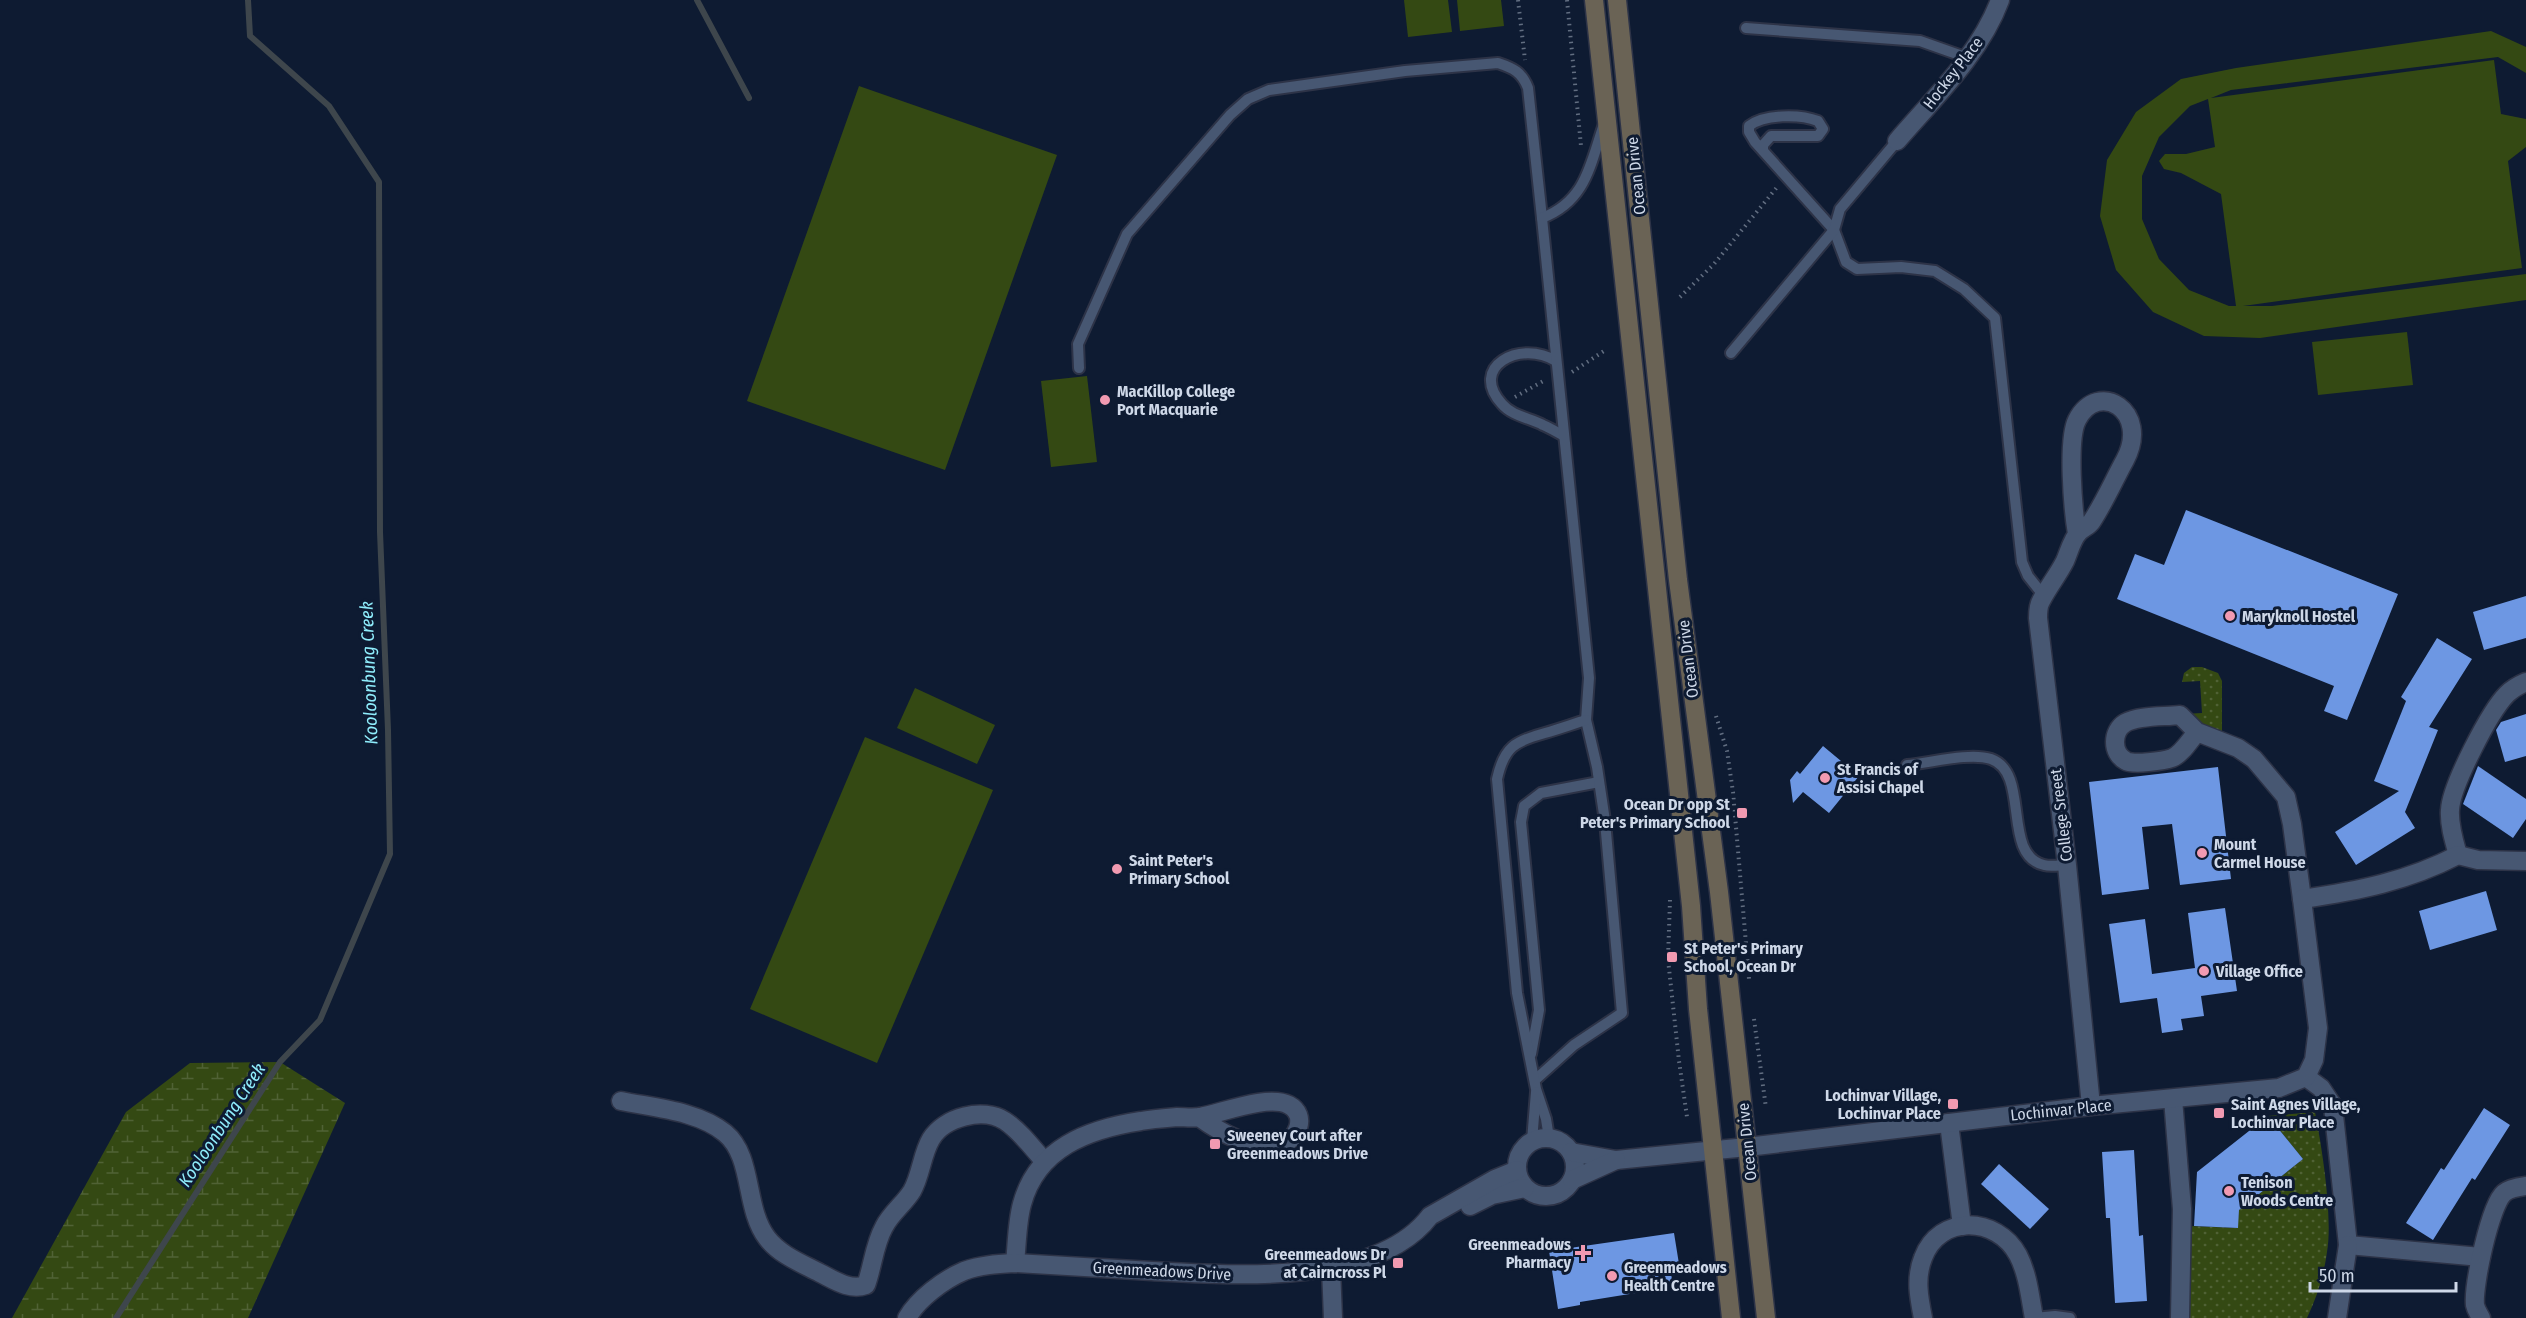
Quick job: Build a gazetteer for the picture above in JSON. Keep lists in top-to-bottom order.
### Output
{
  "streets": {
    "main road": ["Ocean Drive"],
    "street": [
      "Hockey Place",
      "College Sreeet",
      "Lochinvar Place",
      "Greenmeadows Drive"
    ]
  },
  "crossings": [
    ["Ocean Drive", "Lochinvar Place"],
    ["College Sreeet", "Lochinvar Place"]
  ],
  "water": ["Kooloonbung Creek"],
  "places": {
    "other": [
      "MacKillop College Port Macquarie",
      "Maryknoll Hostel",
      "St Francis of Assisi Chapel",
      "Mount Carmel House",
      "Saint Peter's Primary School",
      "Village Office",
      "Tenison Woods Centre",
      "Greenmeadows Health Centre"
    ],
    "transit": [
      "Ocean Dr opp St Peter's Primary School",
      "St Peter's Primary School, Ocean Dr",
      "Lochinvar Village, Lochinvar Place",
      "Saint Agnes Village, Lochinvar Place",
      "Sweeney Court after Greenmeadows Drive",
      "Greenmeadows Dr at Cairncross Pl"
    ],
    "health": ["Greenmeadows Pharmacy"]
  },
  "scale_bar": "50 m"
}
